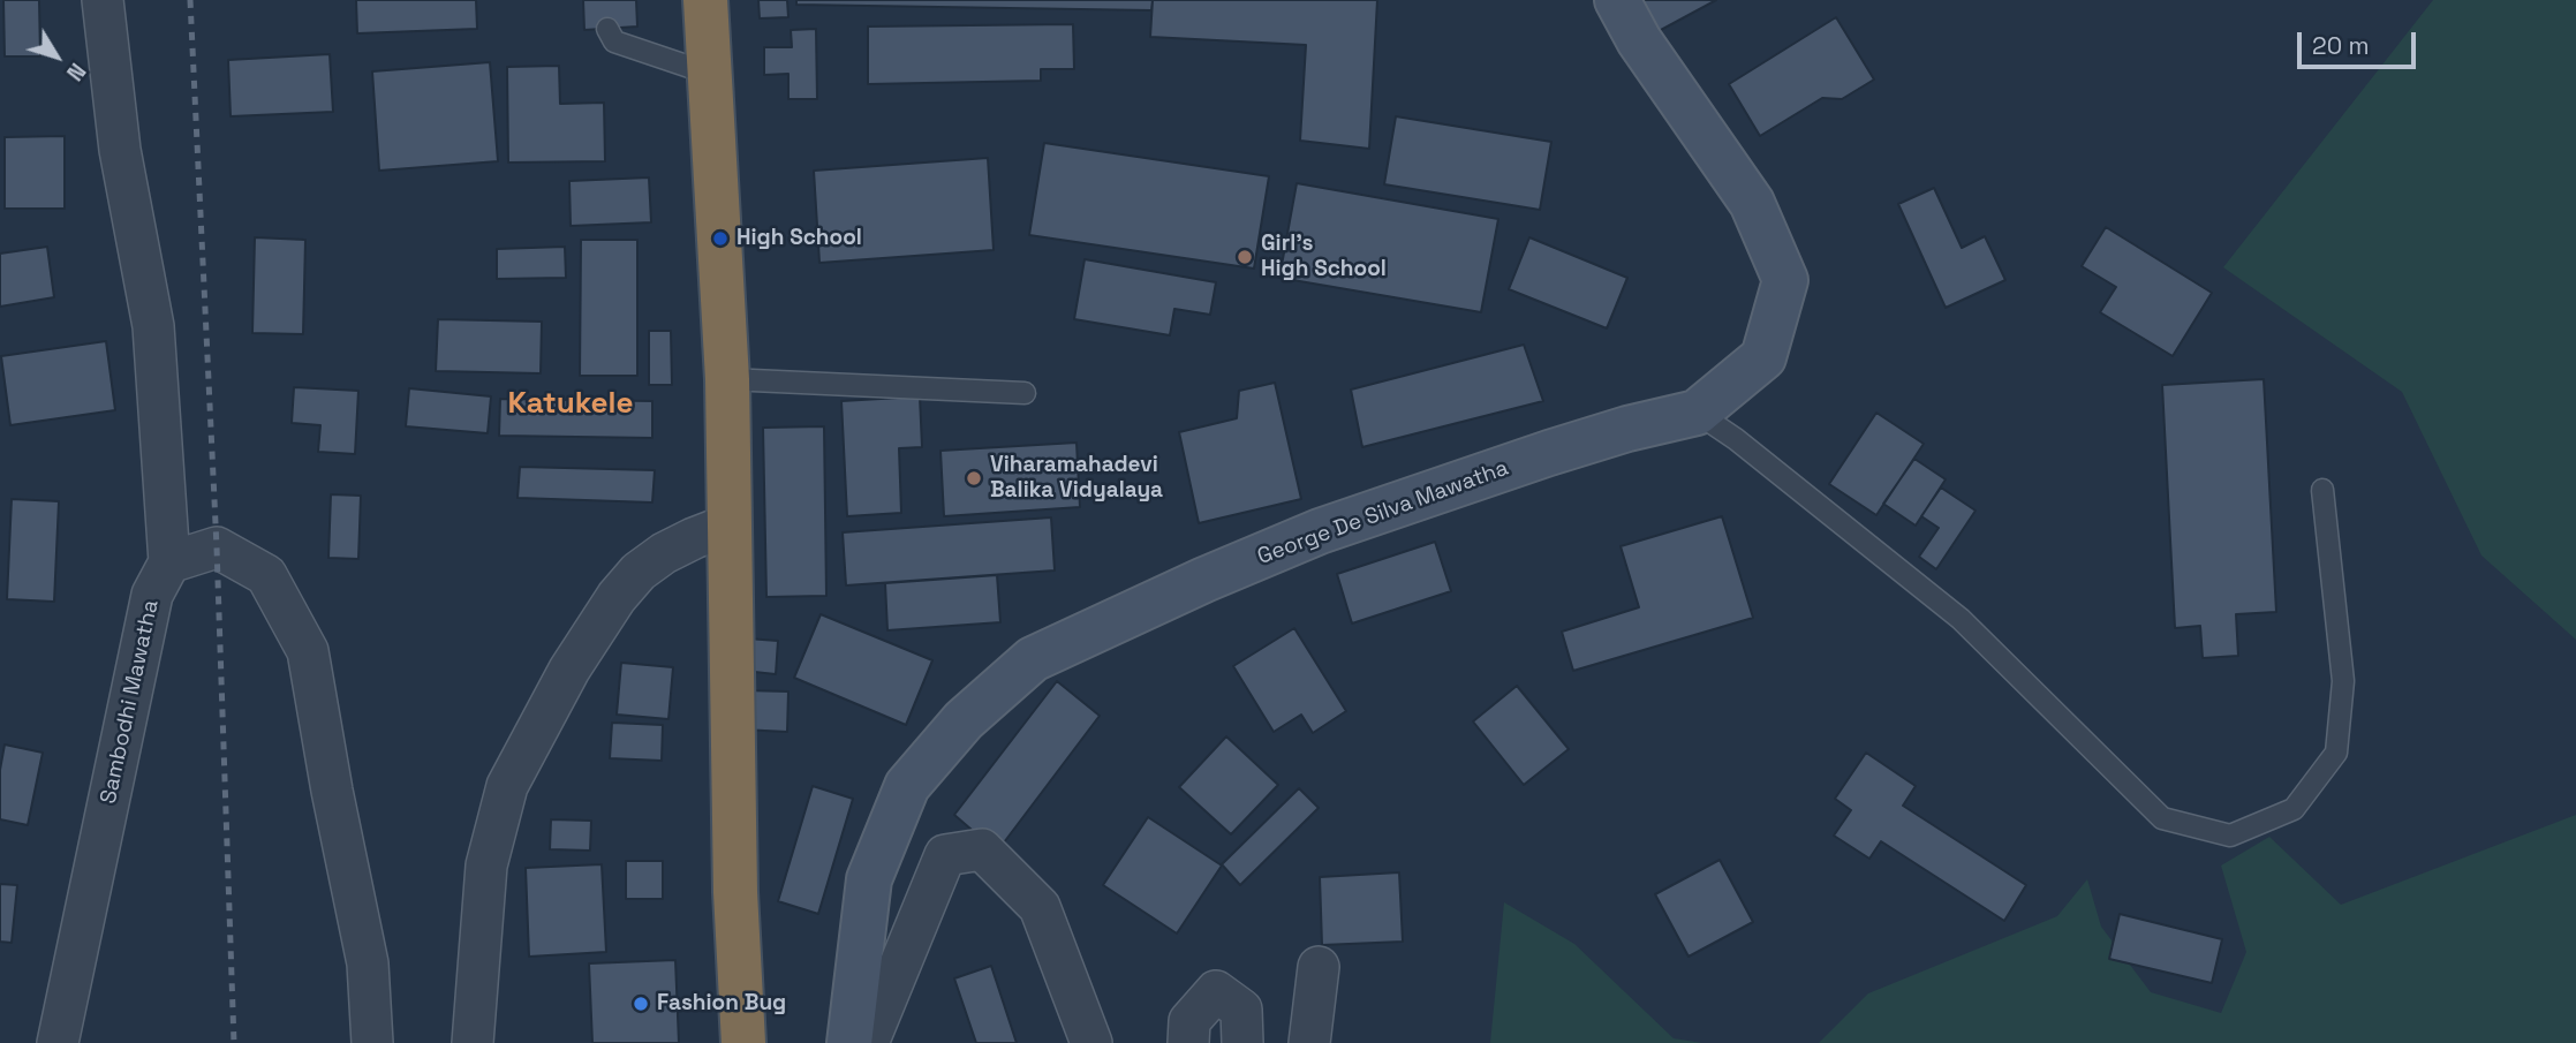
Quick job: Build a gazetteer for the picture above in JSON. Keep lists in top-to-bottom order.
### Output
{
  "streets": {
    "street": ["George De Silva Mawatha", "Sambodhi Mawatha"]
  },
  "districts": ["Katukele"],
  "places": [
    "High School",
    "Girl's High School",
    "Viharamahadevi Balika Vidyalaya",
    "Fashion Bug"
  ],
  "scale_bar": "20 m",
  "north": "bottom right"
}
